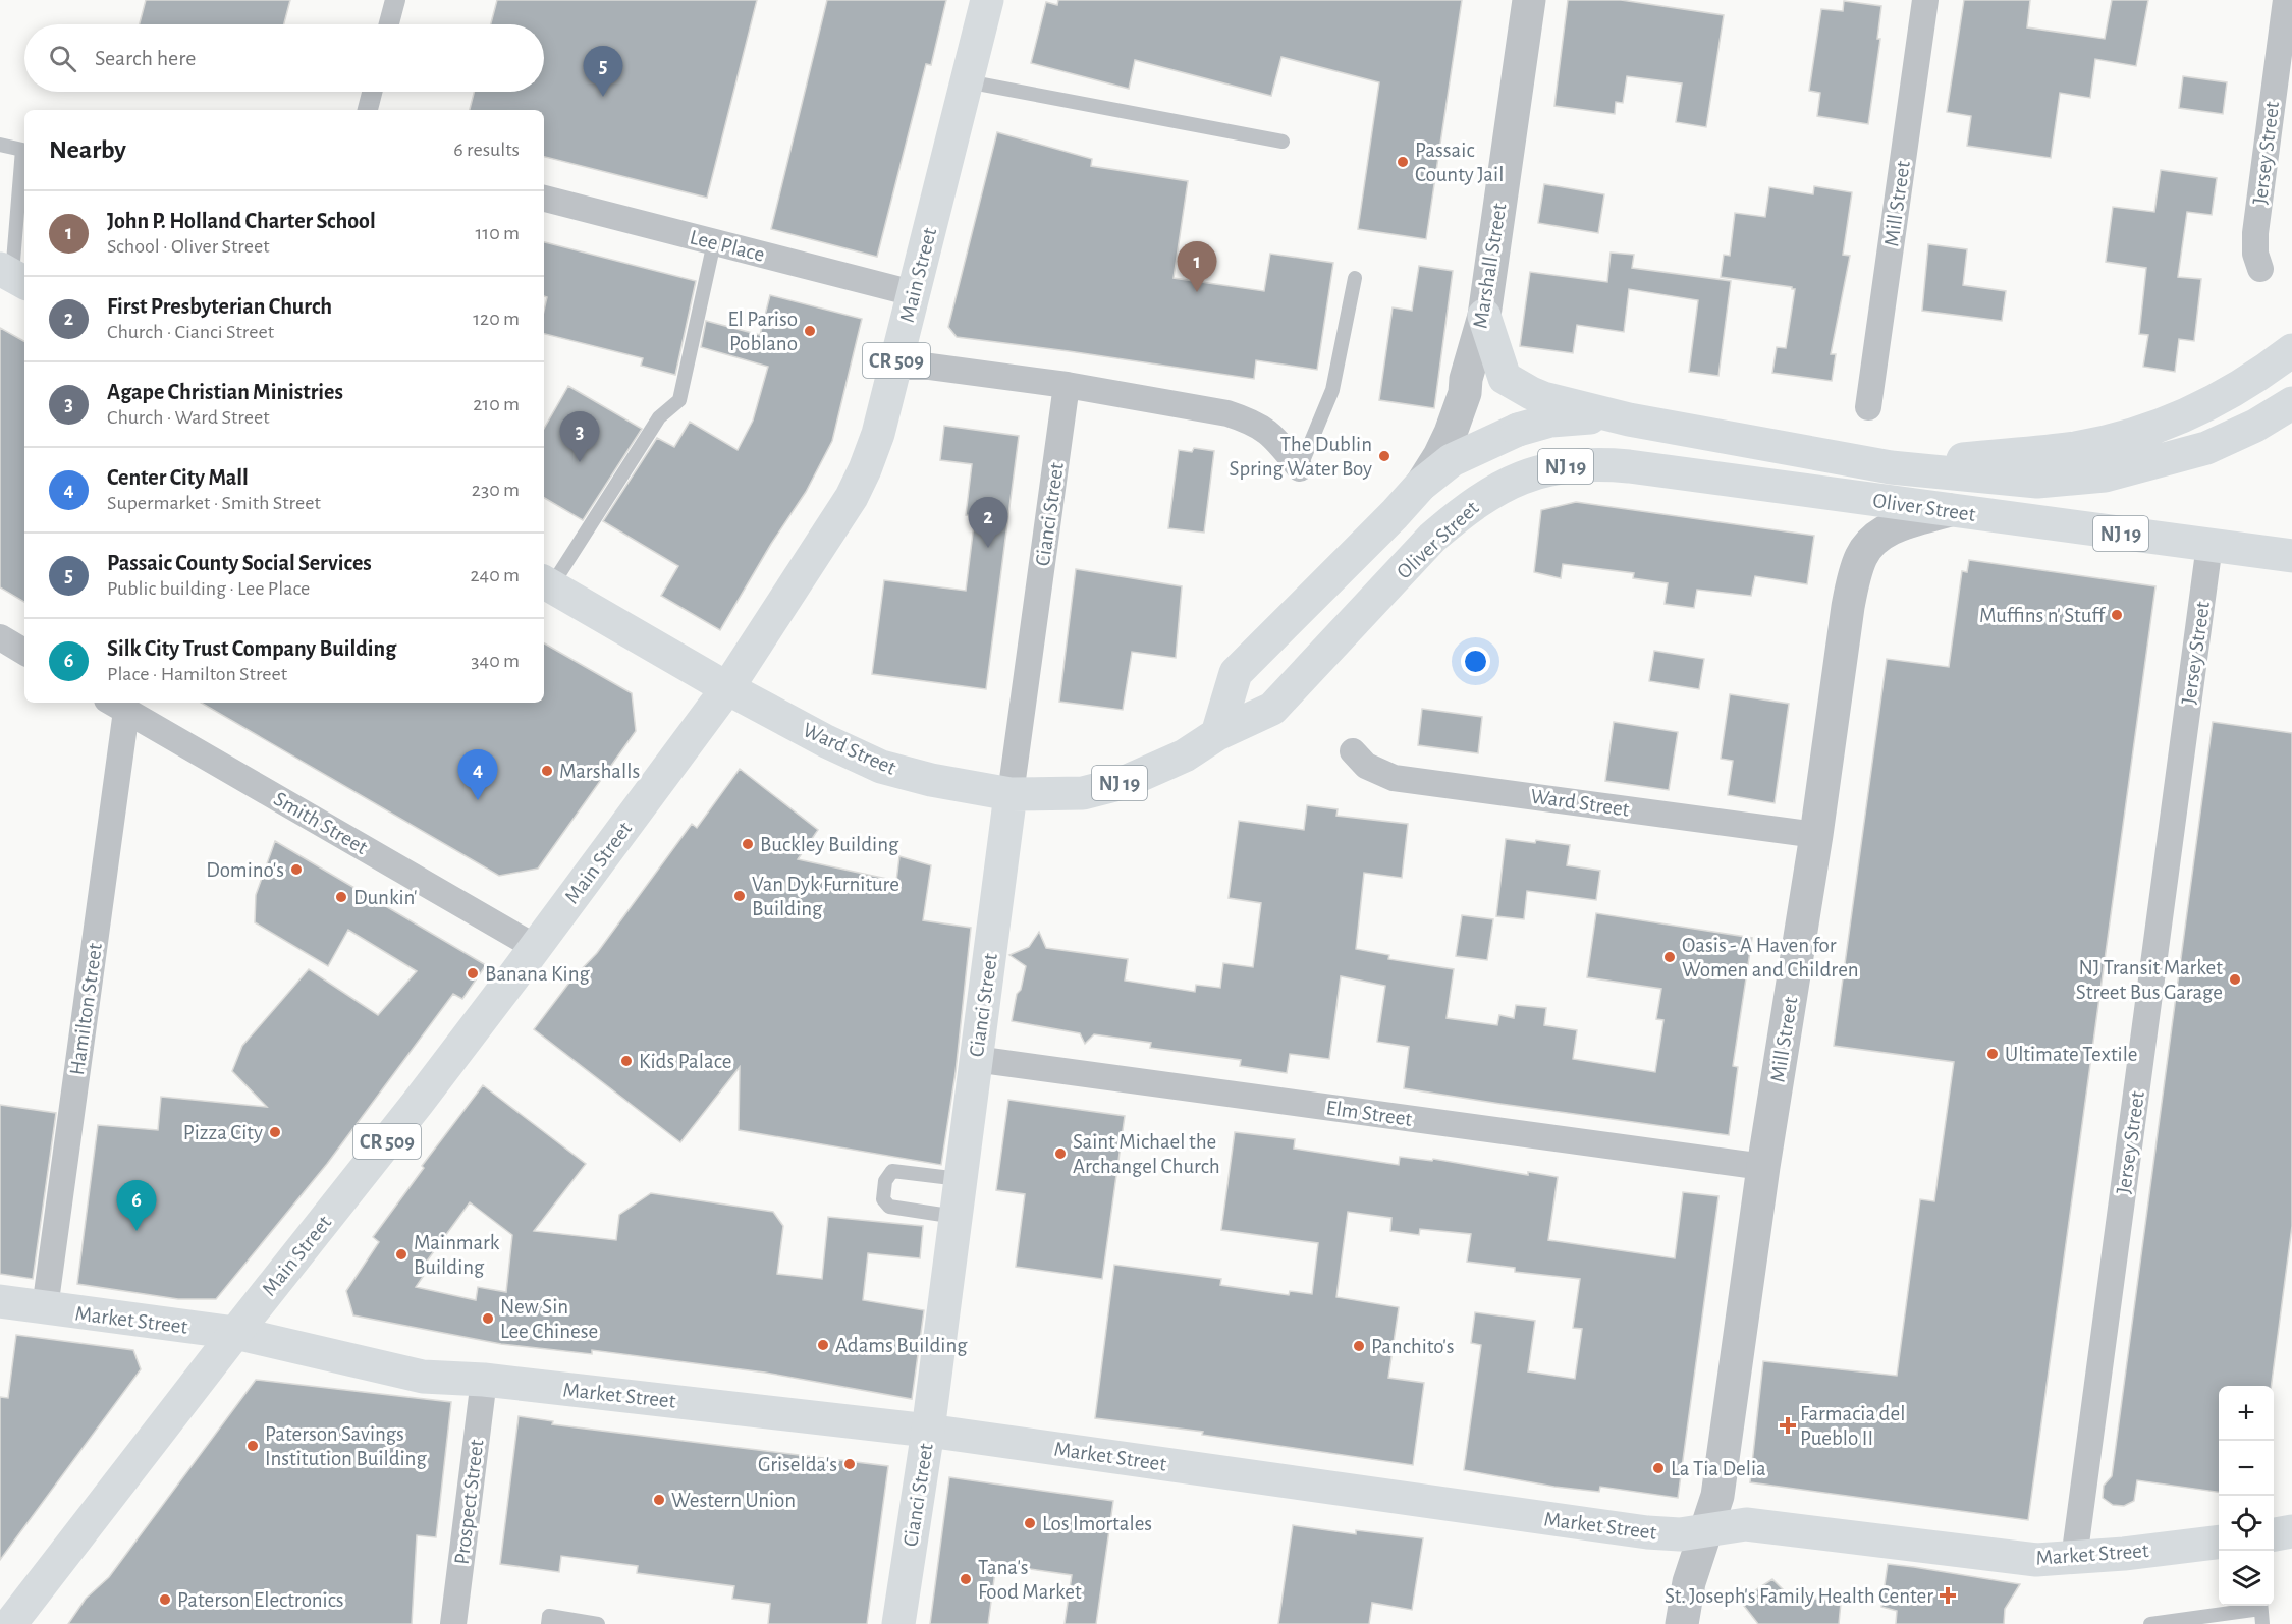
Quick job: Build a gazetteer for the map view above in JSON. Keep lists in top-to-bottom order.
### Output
{
  "streets": {
    "main road": [
      "Main Street",
      "CR 509",
      "NJ 19",
      "Oliver Street",
      "Cianci Street",
      "Ward Street",
      "Market Street"
    ],
    "street": [
      "Jersey Street",
      "Mill Street",
      "Lee Place",
      "Marshall Street",
      "Smith Street",
      "Hamilton Street",
      "Elm Street",
      "Prospect Street"
    ]
  },
  "crossings": [
    ["Jersey Street", "Oliver Street"],
    ["Jersey Street", "Market Street"],
    ["Mill Street", "Oliver Street"],
    ["Mill Street", "Ward Street"],
    ["Mill Street", "Elm Street"],
    ["Mill Street", "Market Street"],
    ["Lee Place", "Main Street"],
    ["Marshall Street", "NJ 19"],
    ["Main Street", "Ward Street"],
    ["Main Street", "Smith Street"],
    ["Main Street", "Market Street"],
    ["NJ 19", "Oliver Street"],
    ["NJ 19", "Ward Street"],
    ["Oliver Street", "Ward Street"],
    ["Cianci Street", "Ward Street"],
    ["Cianci Street", "Elm Street"],
    ["Cianci Street", "Market Street"],
    ["Smith Street", "Hamilton Street"],
    ["Hamilton Street", "Market Street"],
    ["Market Street", "Prospect Street"]
  ],
  "places": {
    "other": [
      "Passaic County Jail",
      "El Pariso Poblano",
      "The Dublin Spring Water Boy",
      "Muffins n' Stuff",
      "Marshalls",
      "Buckley Building",
      "Domino's",
      "Van Dyk Furniture Building",
      "Dunkin'",
      "Oasis - A Haven for Women and Children",
      "Banana King",
      "NJ Transit Market Street Bus Garage",
      "Ultimate Textile",
      "Kids Palace",
      "Pizza City",
      "Saint Michael the Archangel Church",
      "Mainmark Building",
      "New Sin Lee Chinese",
      "Adams Building",
      "Panchito's",
      "Paterson Savings Institution Building",
      "Griselda's",
      "La Tia Delia",
      "Western Union",
      "Los Imortales",
      "Tana's Food Market",
      "Paterson Electronics"
    ],
    "health": ["Farmacia del Pueblo II", "St. Joseph's Family Health Center"]
  },
  "page": {
    "search": "Search here",
    "pins": [
      "5",
      "1",
      "3",
      "2",
      "4",
      "6"
    ],
    "heading": ["Nearby", "6 results"],
    "list": [
      {
        "mark": "1",
        "name": "John P. Holland Charter School",
        "note": "School · Oliver Street",
        "value": "110 m"
      },
      {
        "mark": "2",
        "name": "First Presbyterian Church",
        "note": "Church · Cianci Street",
        "value": "120 m"
      },
      {
        "mark": "3",
        "name": "Agape Christian Ministries",
        "note": "Church · Ward Street",
        "value": "210 m"
      },
      {
        "mark": "4",
        "name": "Center City Mall",
        "note": "Supermarket · Smith Street",
        "value": "230 m"
      },
      {
        "mark": "5",
        "name": "Passaic County Social Services",
        "note": "Public building · Lee Place",
        "value": "240 m"
      },
      {
        "mark": "6",
        "name": "Silk City Trust Company Building",
        "note": "Place · Hamilton Street",
        "value": "340 m"
      }
    ],
    "map_buttons": ["+", "−"]
  }
}
